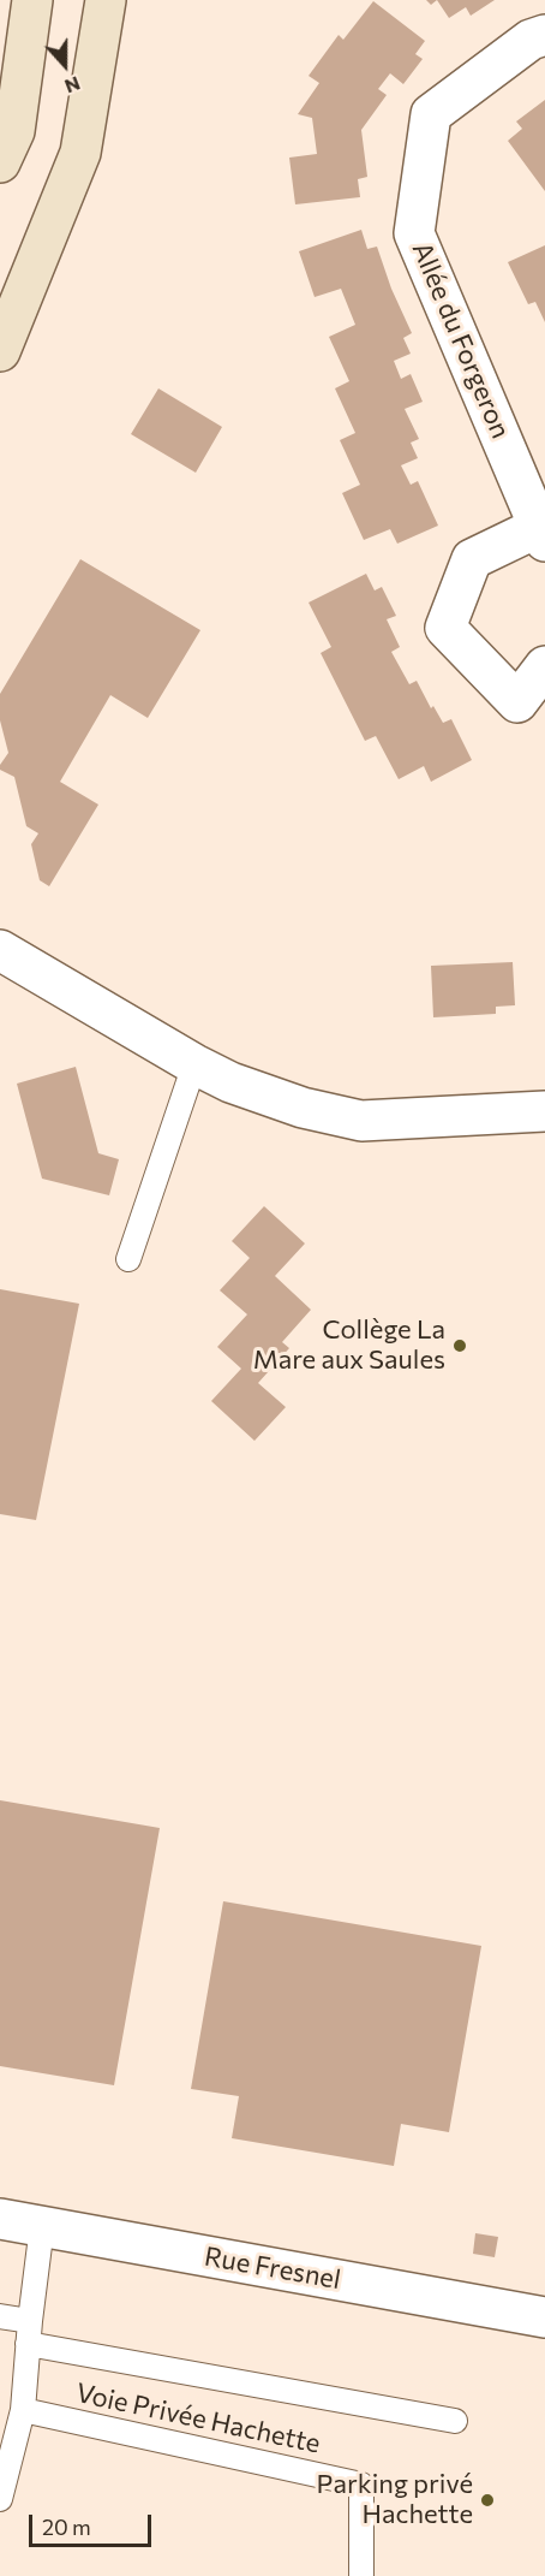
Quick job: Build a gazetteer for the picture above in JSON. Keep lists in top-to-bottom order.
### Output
{
  "streets": {
    "street": ["Allée du Forgeron", "Rue Fresnel"],
    "lane": ["Voie Privée Hachette"]
  },
  "places": ["Collège La Mare aux Saules", "Parking privé Hachette"],
  "scale_bar": "20 m",
  "north": "bottom"
}
